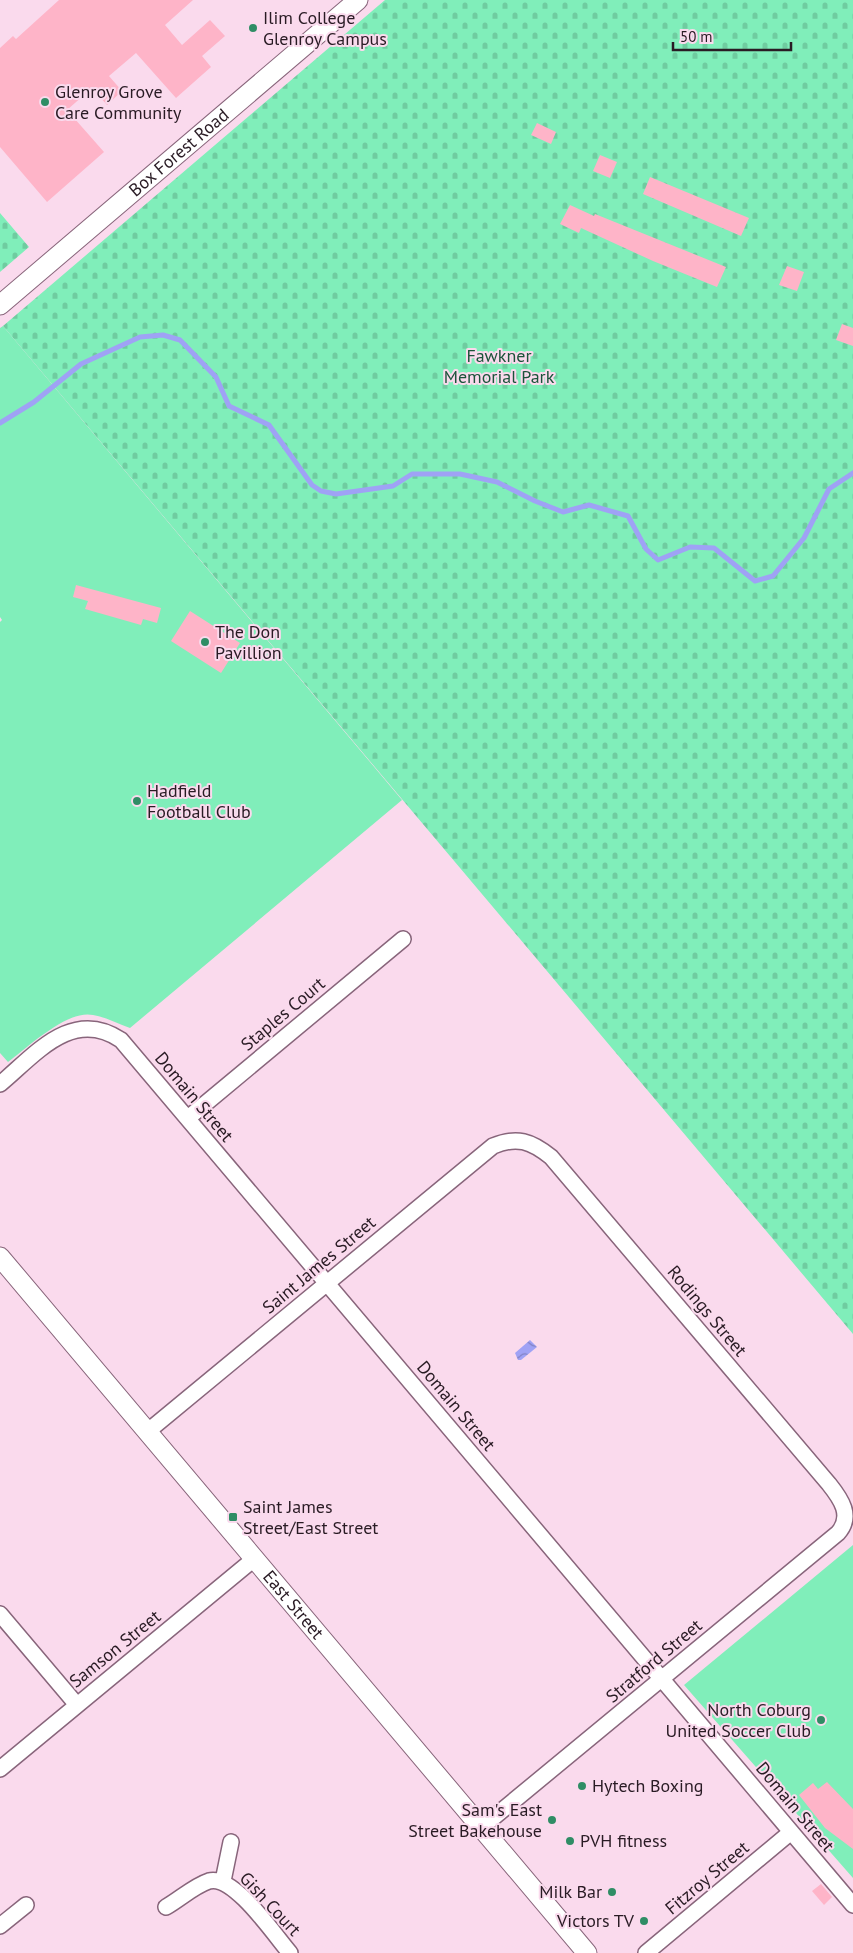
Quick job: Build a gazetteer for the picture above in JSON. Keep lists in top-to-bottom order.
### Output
{
  "streets": {
    "street": [
      "Box Forest Road",
      "Staples Court",
      "Domain Street",
      "Saint James Street",
      "Rodings Street",
      "East Street",
      "Samson Street",
      "Stratford Street",
      "Fitzroy Street",
      "Gish Court"
    ]
  },
  "crossings": [
    ["Staples Court", "Domain Street"],
    ["Domain Street", "Saint James Street"],
    ["Domain Street", "Stratford Street"],
    ["Domain Street", "Fitzroy Street"],
    ["Saint James Street", "Rodings Street"],
    ["Saint James Street", "East Street"],
    ["Rodings Street", "Stratford Street"],
    ["East Street", "Samson Street"],
    ["East Street", "Stratford Street"]
  ],
  "parks": ["Fawkner Memorial Park"],
  "places": {
    "other": [
      "Ilim College Glenroy Campus",
      "Glenroy Grove Care Community",
      "The Don Pavillion",
      "Hadfield Football Club",
      "North Coburg United Soccer Club",
      "Hytech Boxing",
      "Sam's East Street Bakehouse",
      "PVH fitness",
      "Milk Bar",
      "Victors TV"
    ],
    "transit": ["Saint James Street/East Street"]
  },
  "scale_bar": "50 m"
}
